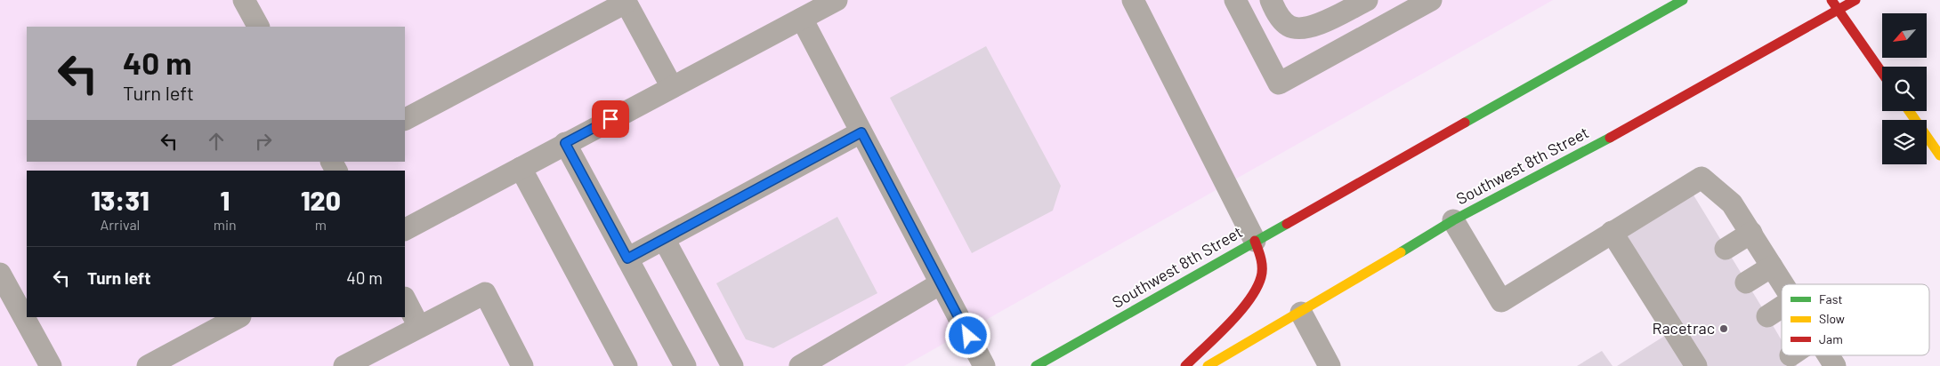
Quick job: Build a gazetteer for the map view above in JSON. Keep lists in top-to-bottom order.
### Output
{
  "streets": {
    "street": ["Southwest 8th Street"]
  },
  "places": ["Racetrac"],
  "legend": ["Fast", "Slow", "Jam"],
  "north": "bottom left",
  "page": {
    "turn": ["40 m", "Turn left"],
    "eta": [
      "13:31",
      "Arrival",
      "1",
      "min",
      "120",
      "m"
    ],
    "list": [
      {
        "name": "Turn left",
        "value": "40 m"
      }
    ]
  }
}
